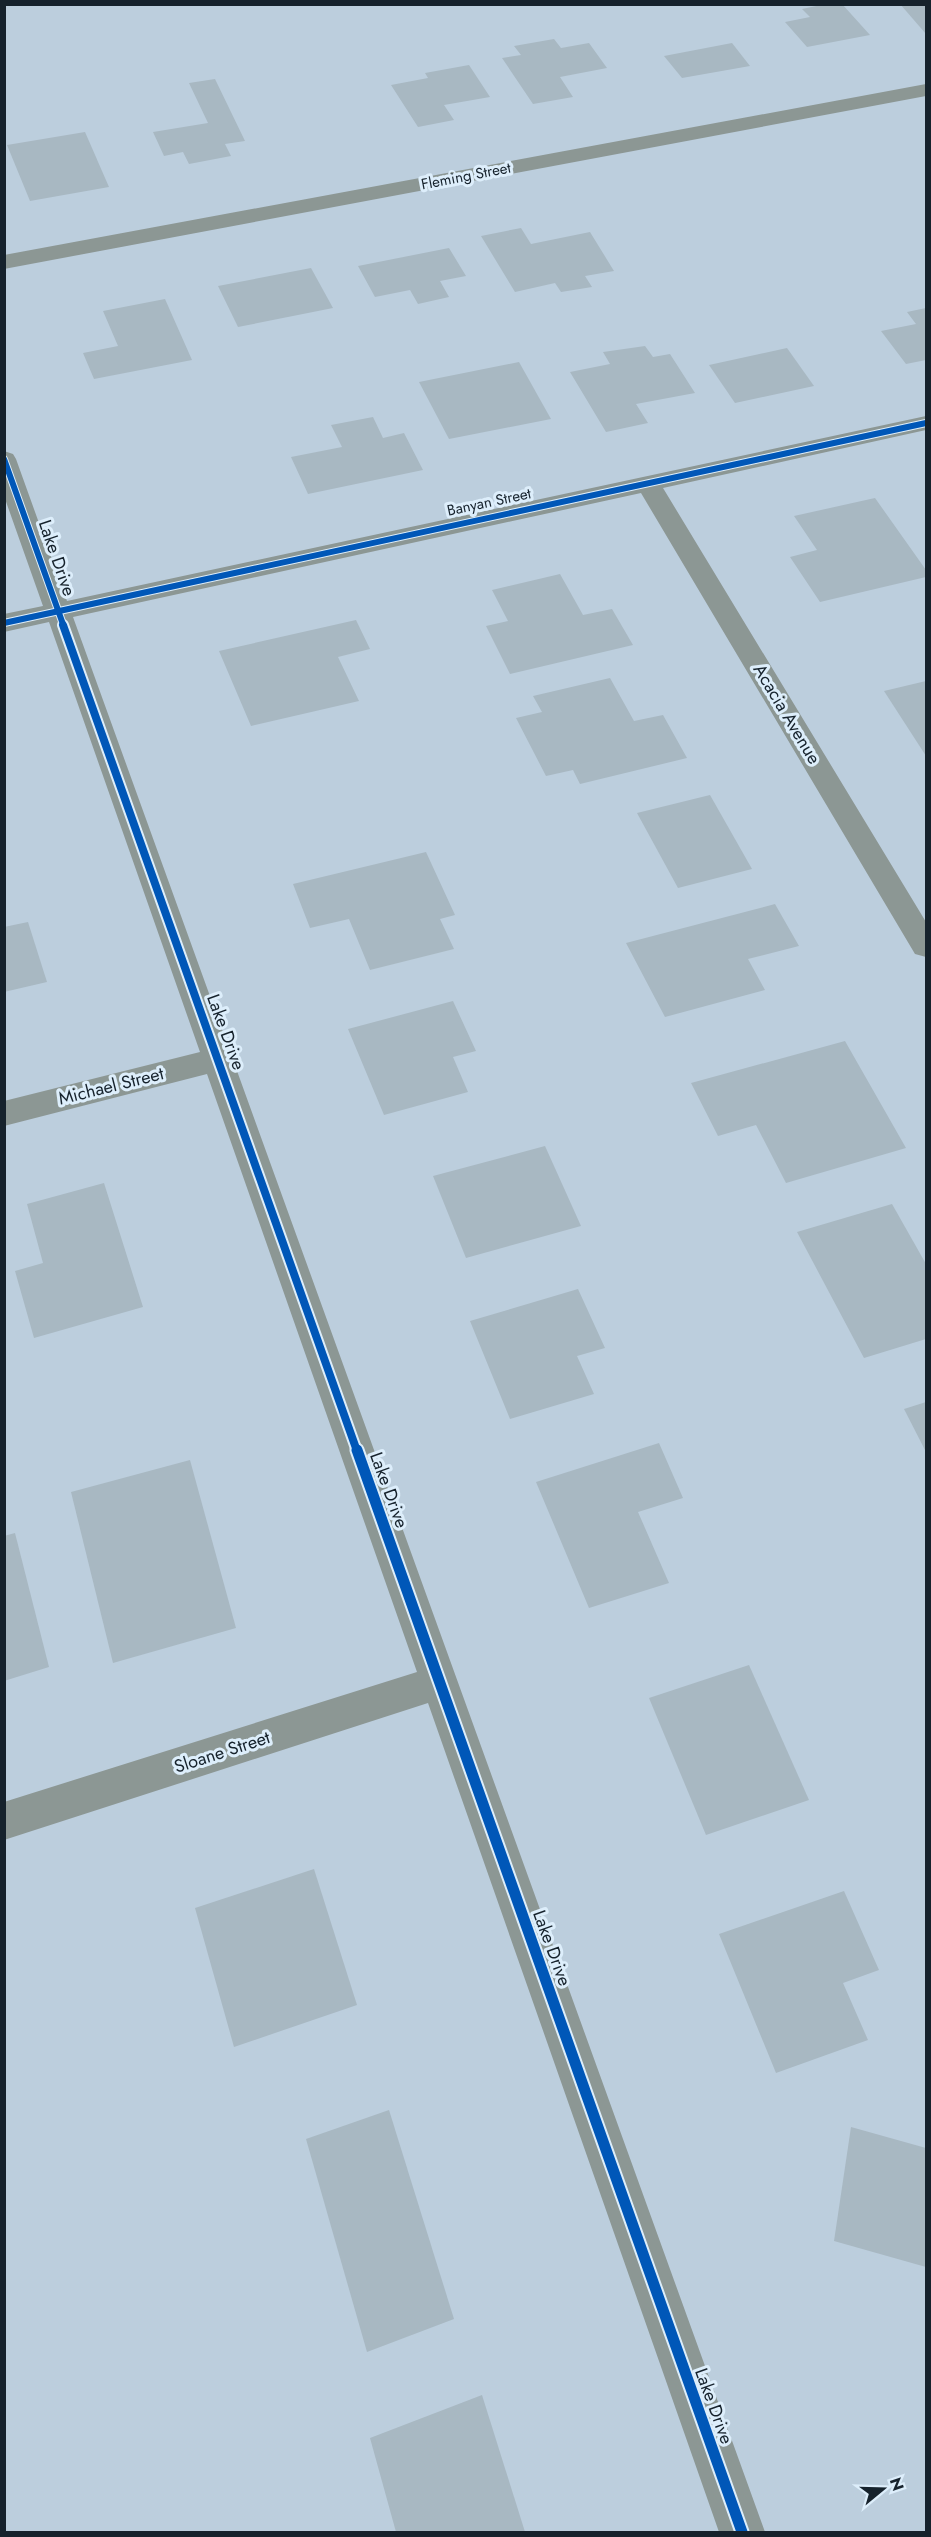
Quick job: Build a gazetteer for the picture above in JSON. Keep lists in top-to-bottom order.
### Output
{
  "streets": {
    "street": [
      "Fleming Street",
      "Banyan Street",
      "Lake Drive",
      "Acacia Avenue",
      "Michael Street",
      "Sloane Street"
    ]
  },
  "crossings": [
    ["Banyan Street", "Lake Drive"],
    ["Banyan Street", "Acacia Avenue"],
    ["Lake Drive", "Michael Street"],
    ["Lake Drive", "Sloane Street"]
  ],
  "north": "right"
}
